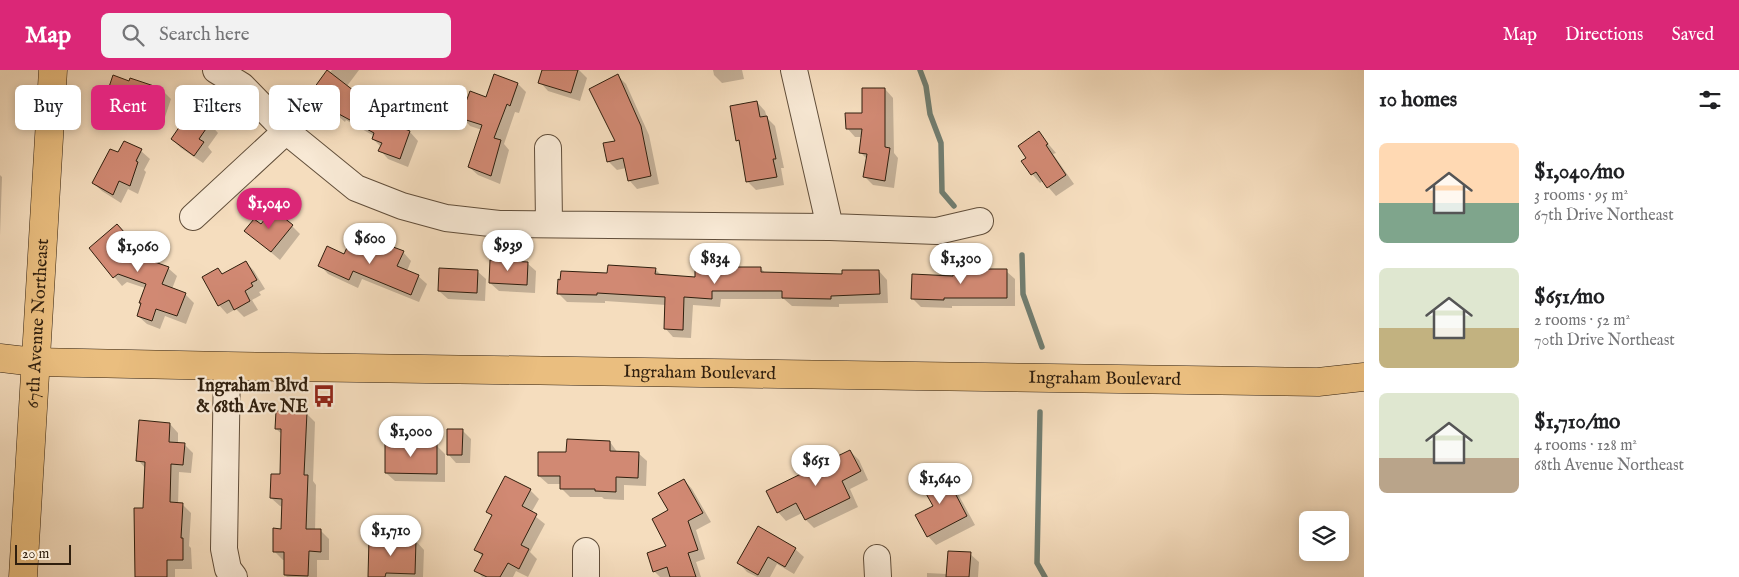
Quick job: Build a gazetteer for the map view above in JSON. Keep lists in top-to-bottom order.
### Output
{
  "streets": {
    "main road": ["67th Avenue Northeast", "Ingraham Boulevard"]
  },
  "crossings": [
    ["67th Avenue Northeast", "Ingraham Boulevard"]
  ],
  "places": {
    "bus stop": ["Ingraham Blvd & 68th Ave NE"]
  },
  "scale_bar": "20 m",
  "page": {
    "header": "Map",
    "search": "Search here",
    "nav": ["Map", "Directions", "Saved"],
    "heading": "10 homes",
    "chip": [
      "Buy",
      "Rent",
      "Filters",
      "New",
      "Apartment"
    ],
    "list": [
      {
        "name": "$1,040/mo",
        "note": "3 rooms · 95 m² · 67th Drive Northeast"
      },
      {
        "name": "$651/mo",
        "note": "2 rooms · 52 m² · 70th Drive Northeast"
      },
      {
        "name": "$1,710/mo",
        "note": "4 rooms · 128 m² · 68th Avenue Northeast"
      }
    ],
    "price": [
      "$1,040",
      "$600",
      "$939",
      "$1,060",
      "$834",
      "$1,300",
      "$1,000",
      "$651",
      "$1,640",
      "$1,710"
    ],
    "scale": "20 m"
  }
}
